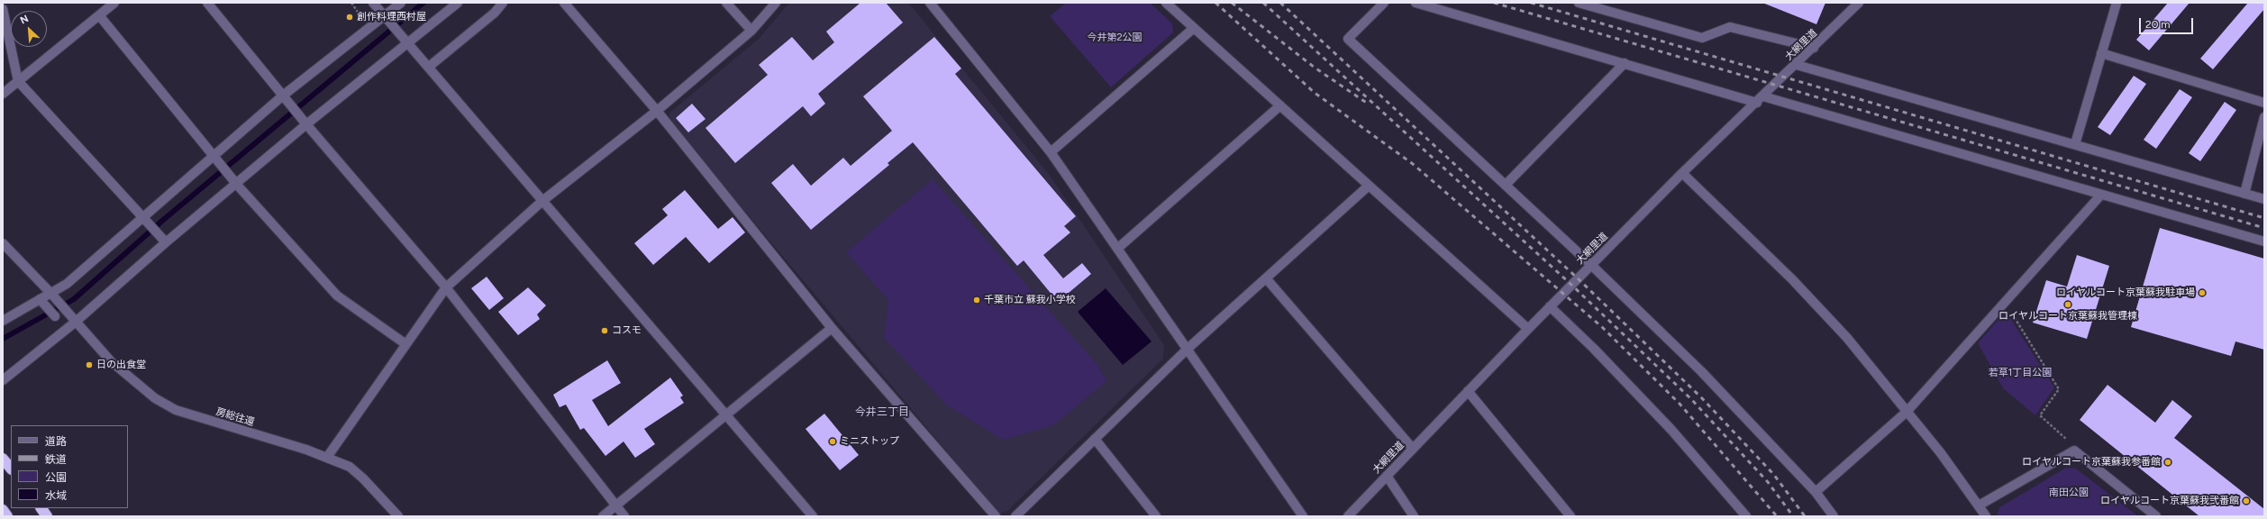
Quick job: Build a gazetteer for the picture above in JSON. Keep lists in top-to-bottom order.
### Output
{
  "streets": {
    "street": ["大網里道", "房総往還"]
  },
  "districts": ["今井三丁目"],
  "parks": ["今井第2公園", "若草1丁目公園", "南田公園"],
  "places": [
    "創作料理西村屋",
    "ロイヤルコート京葉蘇我駐車場",
    "千葉市立 蘇我小学校",
    "ロイヤルコート京葉蘇我管理棟",
    "コスモ",
    "日の出食堂",
    "ミニストップ",
    "ロイヤルコート京葉蘇我参番館",
    "ロイヤルコート京葉蘇我弐番館"
  ],
  "legend": [
    "道路",
    "鉄道",
    "公園",
    "水域"
  ],
  "scale_bar": "20 m",
  "north": "top left"
}
